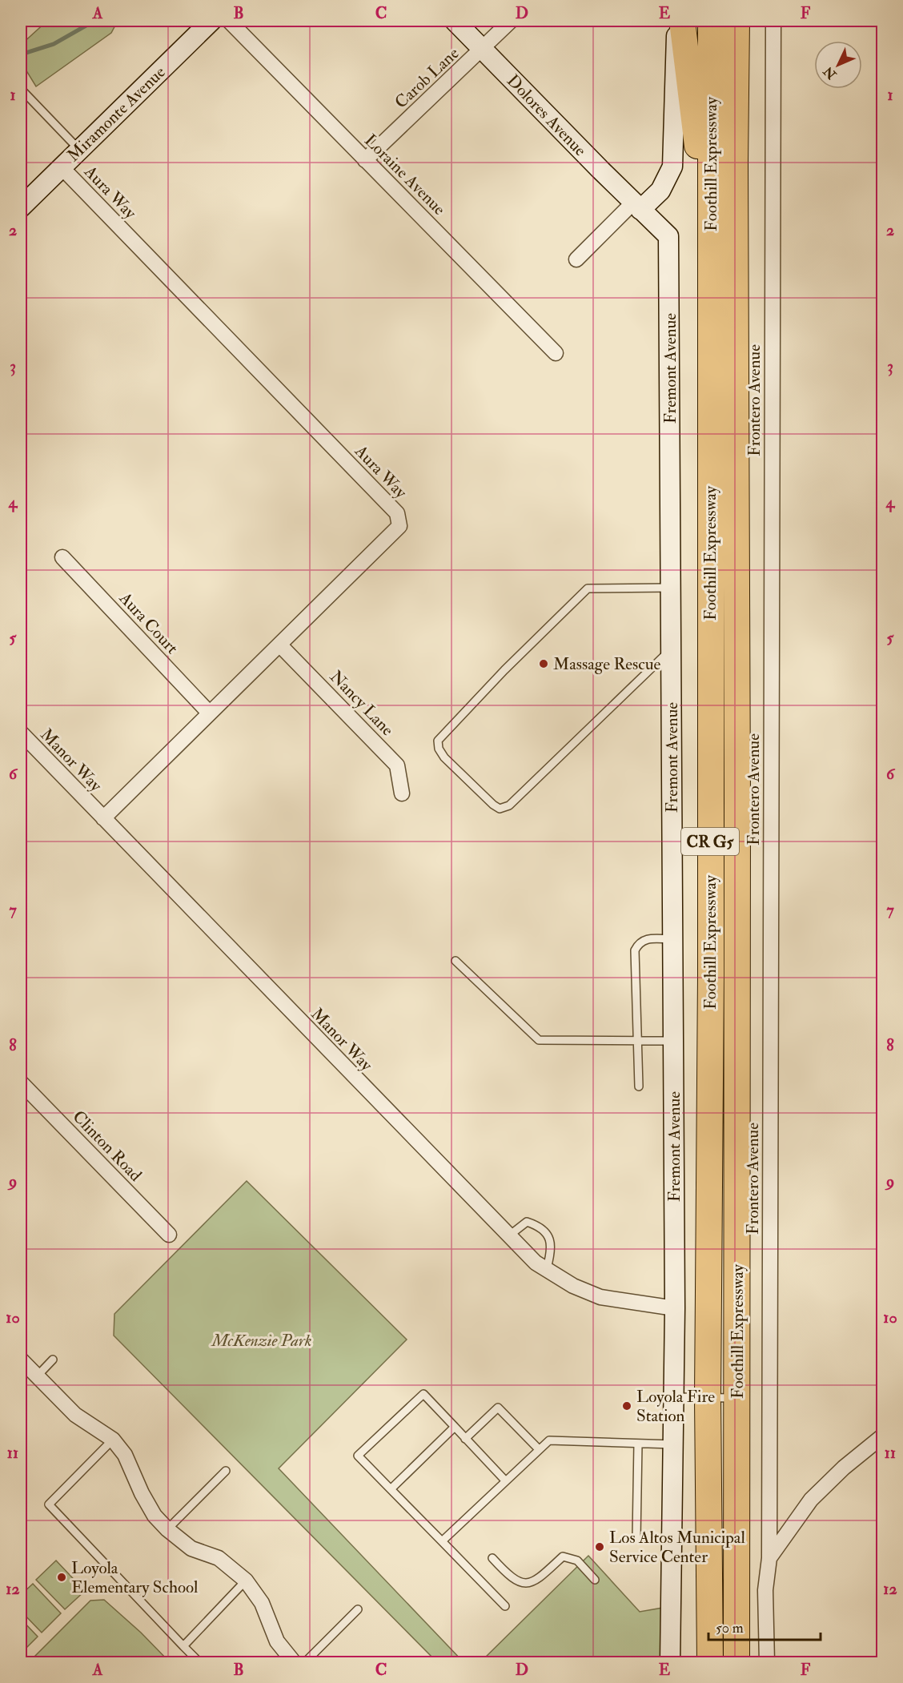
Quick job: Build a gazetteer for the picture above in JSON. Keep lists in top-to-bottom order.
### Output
{
  "streets": {
    "highway": ["Foothill Expressway", "CR G5"],
    "street": [
      "Carob Lane",
      "Miramonte Avenue",
      "Dolores Avenue",
      "Loraine Avenue",
      "Aura Way",
      "Fremont Avenue",
      "Frontero Avenue",
      "Aura Court",
      "Nancy Lane",
      "Manor Way",
      "Clinton Road"
    ]
  },
  "crossings": [
    ["Carob Lane", "Dolores Avenue"],
    ["Carob Lane", "Loraine Avenue"],
    ["Miramonte Avenue", "Aura Way"],
    ["Dolores Avenue", "Fremont Avenue"],
    ["Aura Way", "Aura Court"],
    ["Aura Way", "Nancy Lane"],
    ["Aura Way", "Manor Way"],
    ["Fremont Avenue", "Manor Way"]
  ],
  "parks": ["McKenzie Park"],
  "places": [
    "Massage Rescue",
    "Loyola Fire Station",
    "Los Altos Municipal Service Center",
    "Loyola Elementary School"
  ],
  "scale_bar": "50 m",
  "north": "bottom left",
  "grid": {
    "columns": [
      "A",
      "B",
      "C",
      "D",
      "E",
      "F"
    ],
    "rows": [
      "1",
      "2",
      "3",
      "4",
      "5",
      "6",
      "7",
      "8",
      "9",
      "10",
      "11",
      "12"
    ]
  }
}
